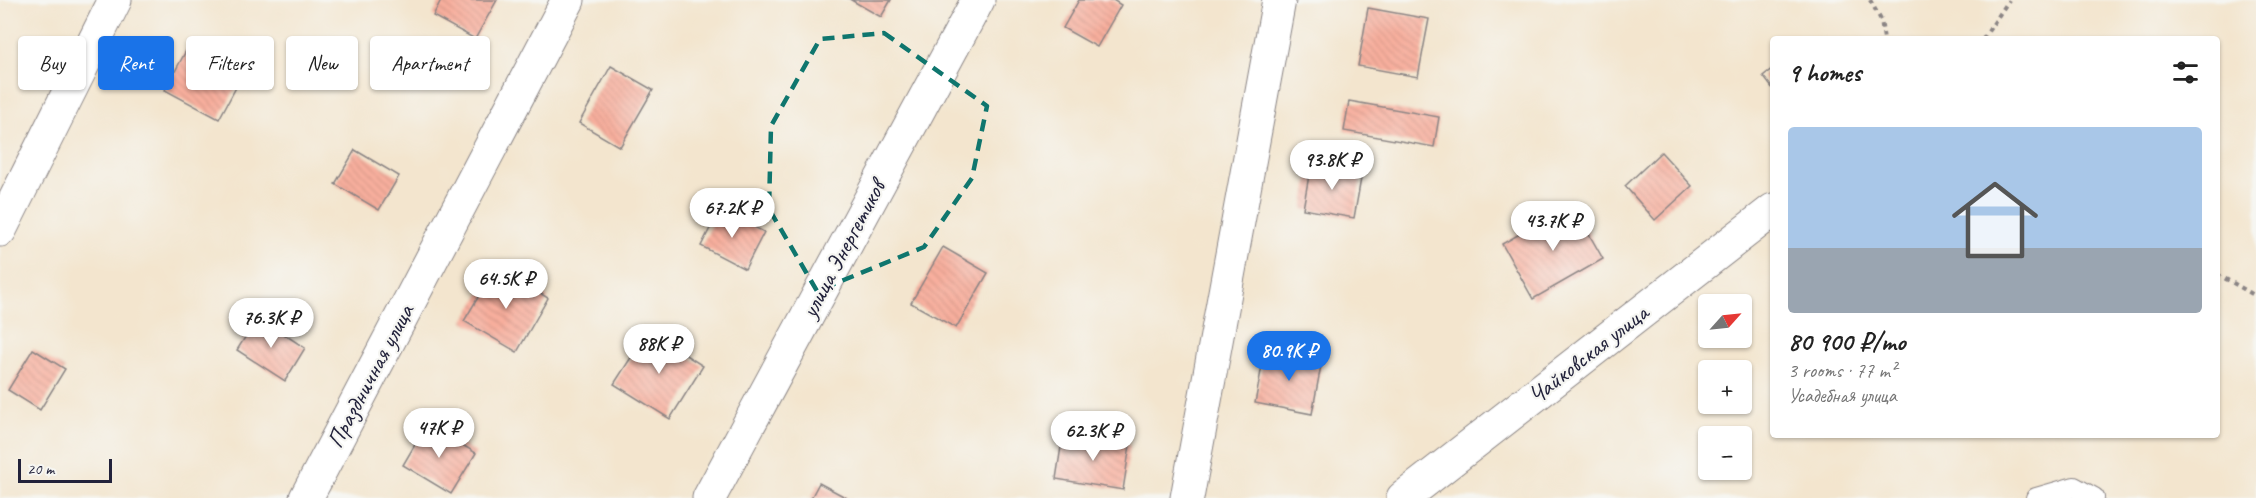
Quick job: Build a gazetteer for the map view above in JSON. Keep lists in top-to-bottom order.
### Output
{
  "streets": {
    "street": ["улица Энергетиков", "Чайковская улица", "Праздничная улица"]
  },
  "scale_bar": "20 m",
  "north": "top right",
  "page": {
    "chip": [
      "Buy",
      "Rent",
      "Filters",
      "New",
      "Apartment"
    ],
    "heading": "9 homes",
    "list": [
      {
        "name": "80 900 ₽/mo",
        "note": "3 rooms · 77 m² · Усадебная улица"
      }
    ],
    "price": [
      "93.8K ₽",
      "67.2K ₽",
      "43.7K ₽",
      "64.5K ₽",
      "76.3K ₽",
      "88K ₽",
      "80.9K ₽",
      "47K ₽",
      "62.3K ₽"
    ],
    "map_buttons": ["+", "−"],
    "scale": "20 m"
  }
}
